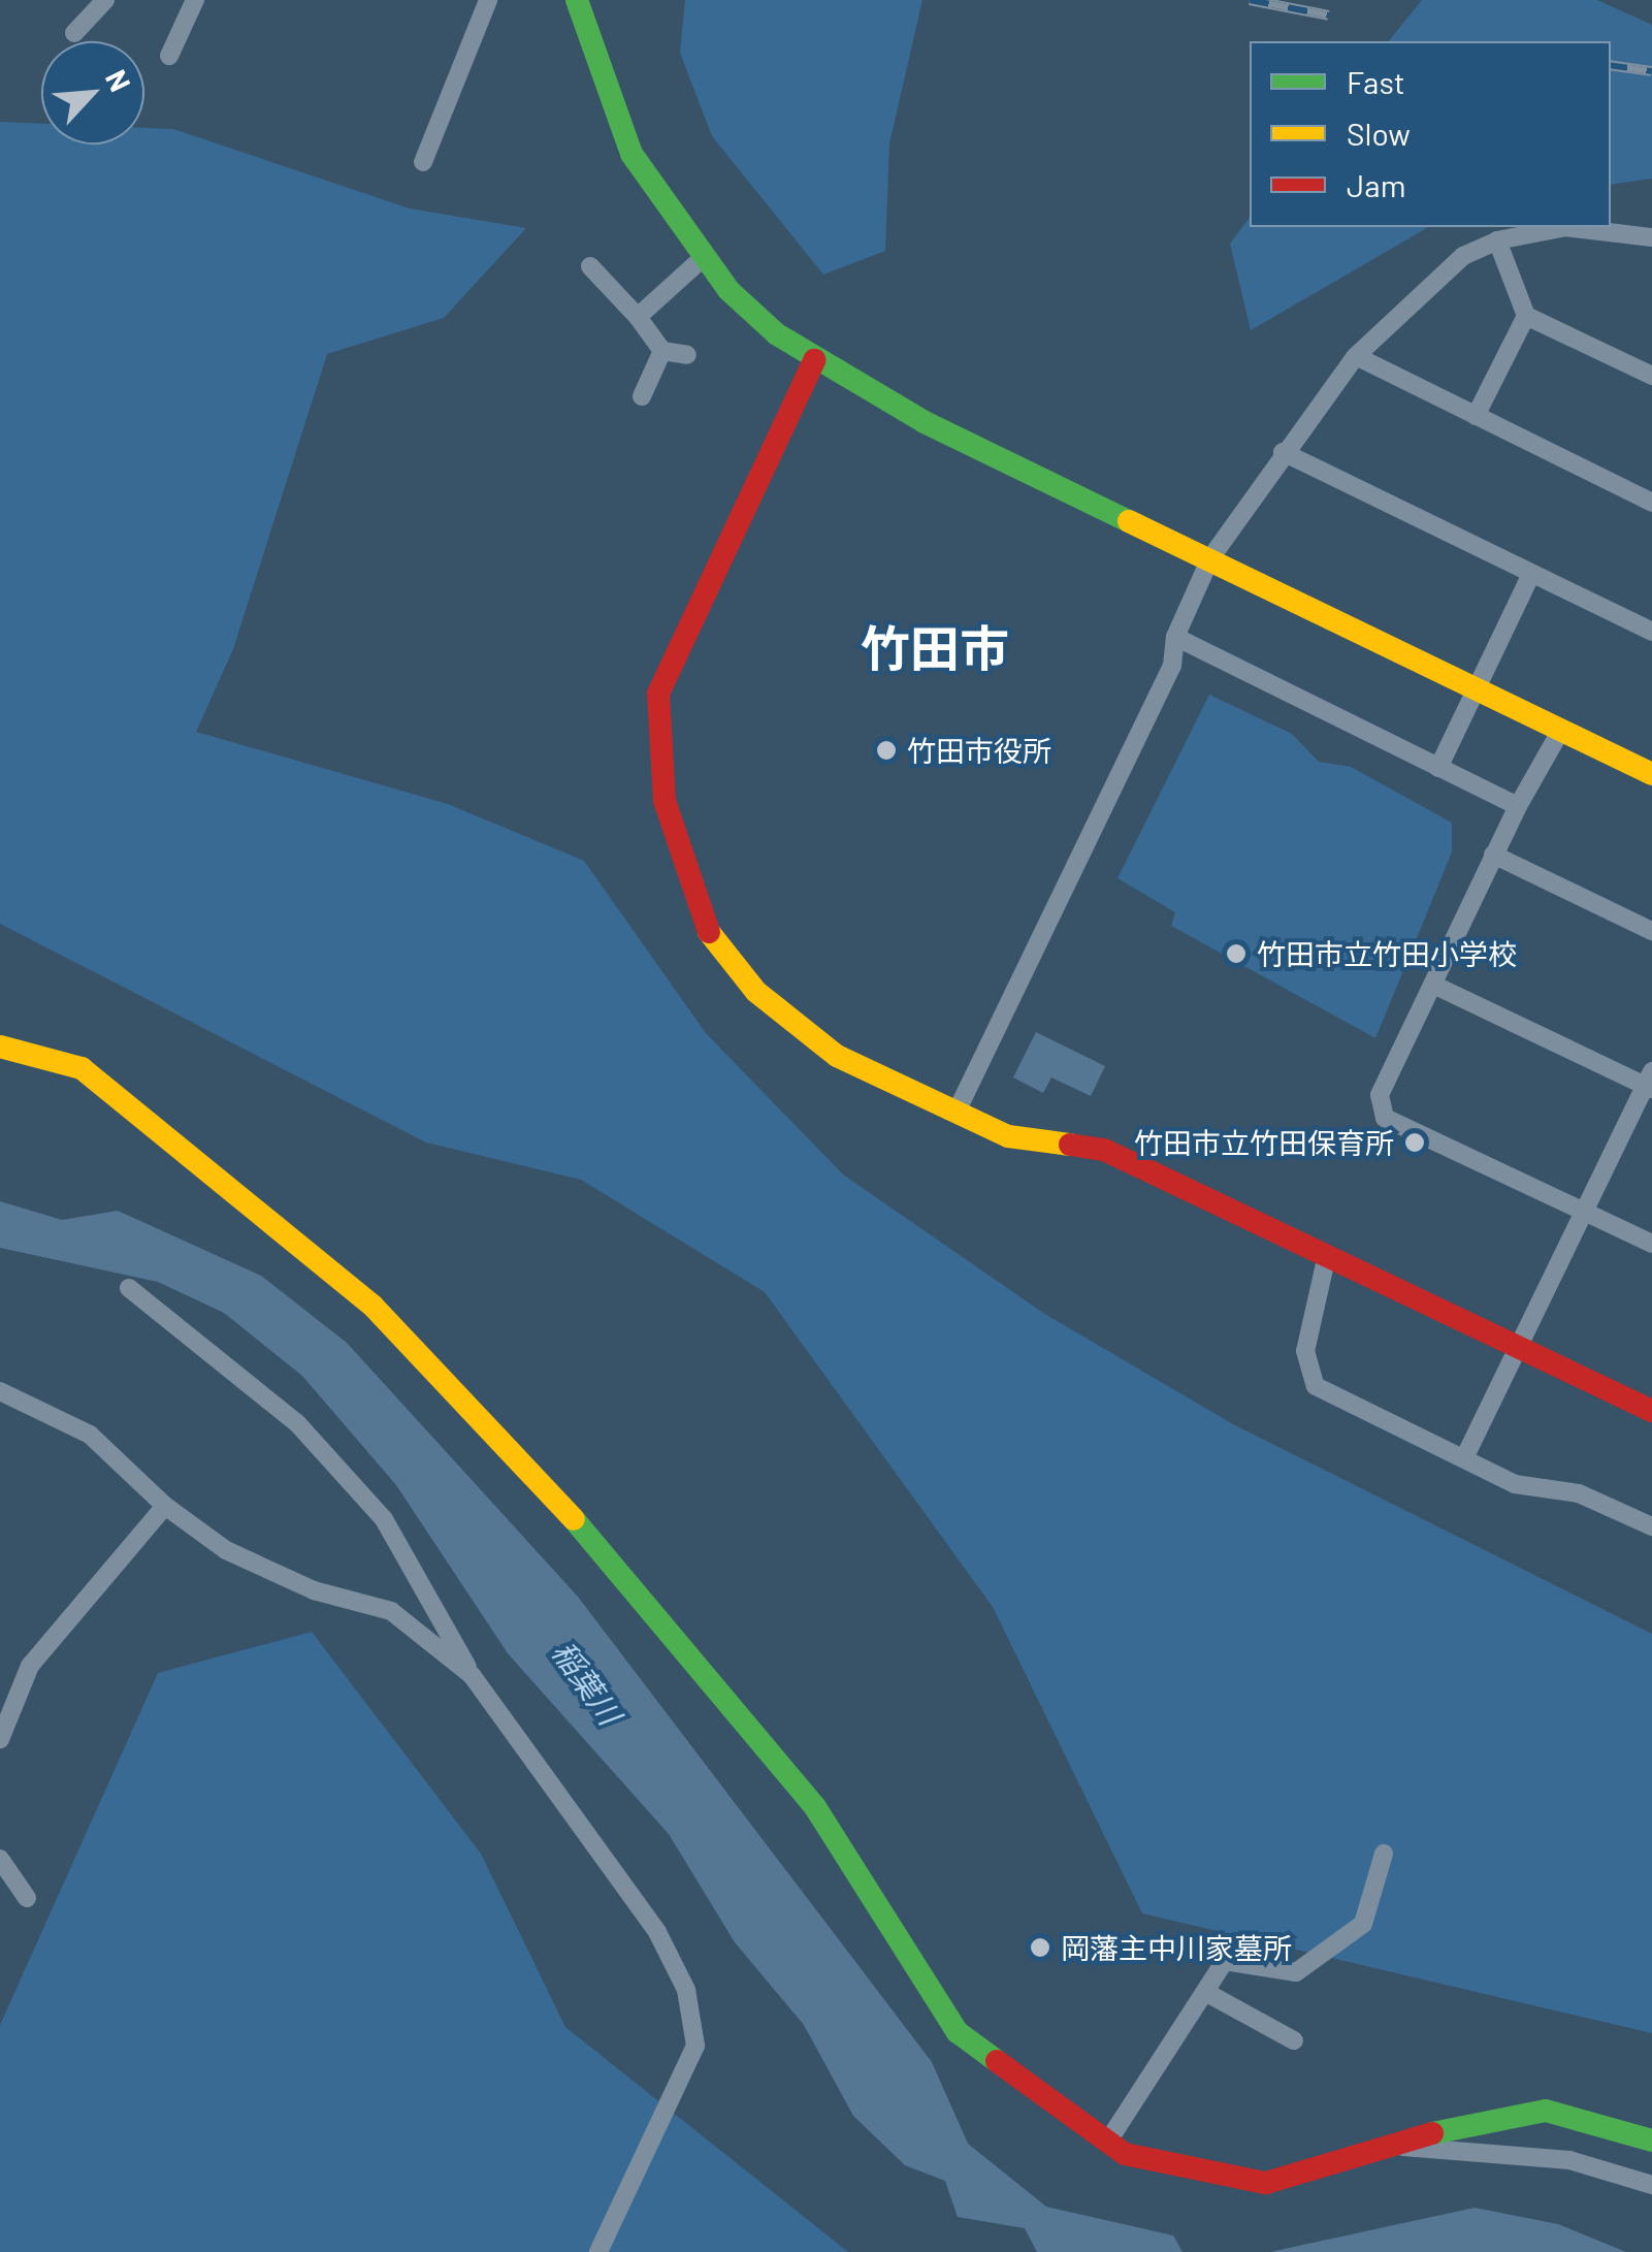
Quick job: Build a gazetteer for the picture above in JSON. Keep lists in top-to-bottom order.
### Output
{
  "districts": ["竹田市"],
  "water": ["稲葉川"],
  "places": [
    "竹田市役所",
    "竹田市立竹田小学校",
    "竹田市立竹田保育所",
    "岡藩主中川家墓所"
  ],
  "legend": ["Fast", "Slow", "Jam"],
  "north": "top right"
}
